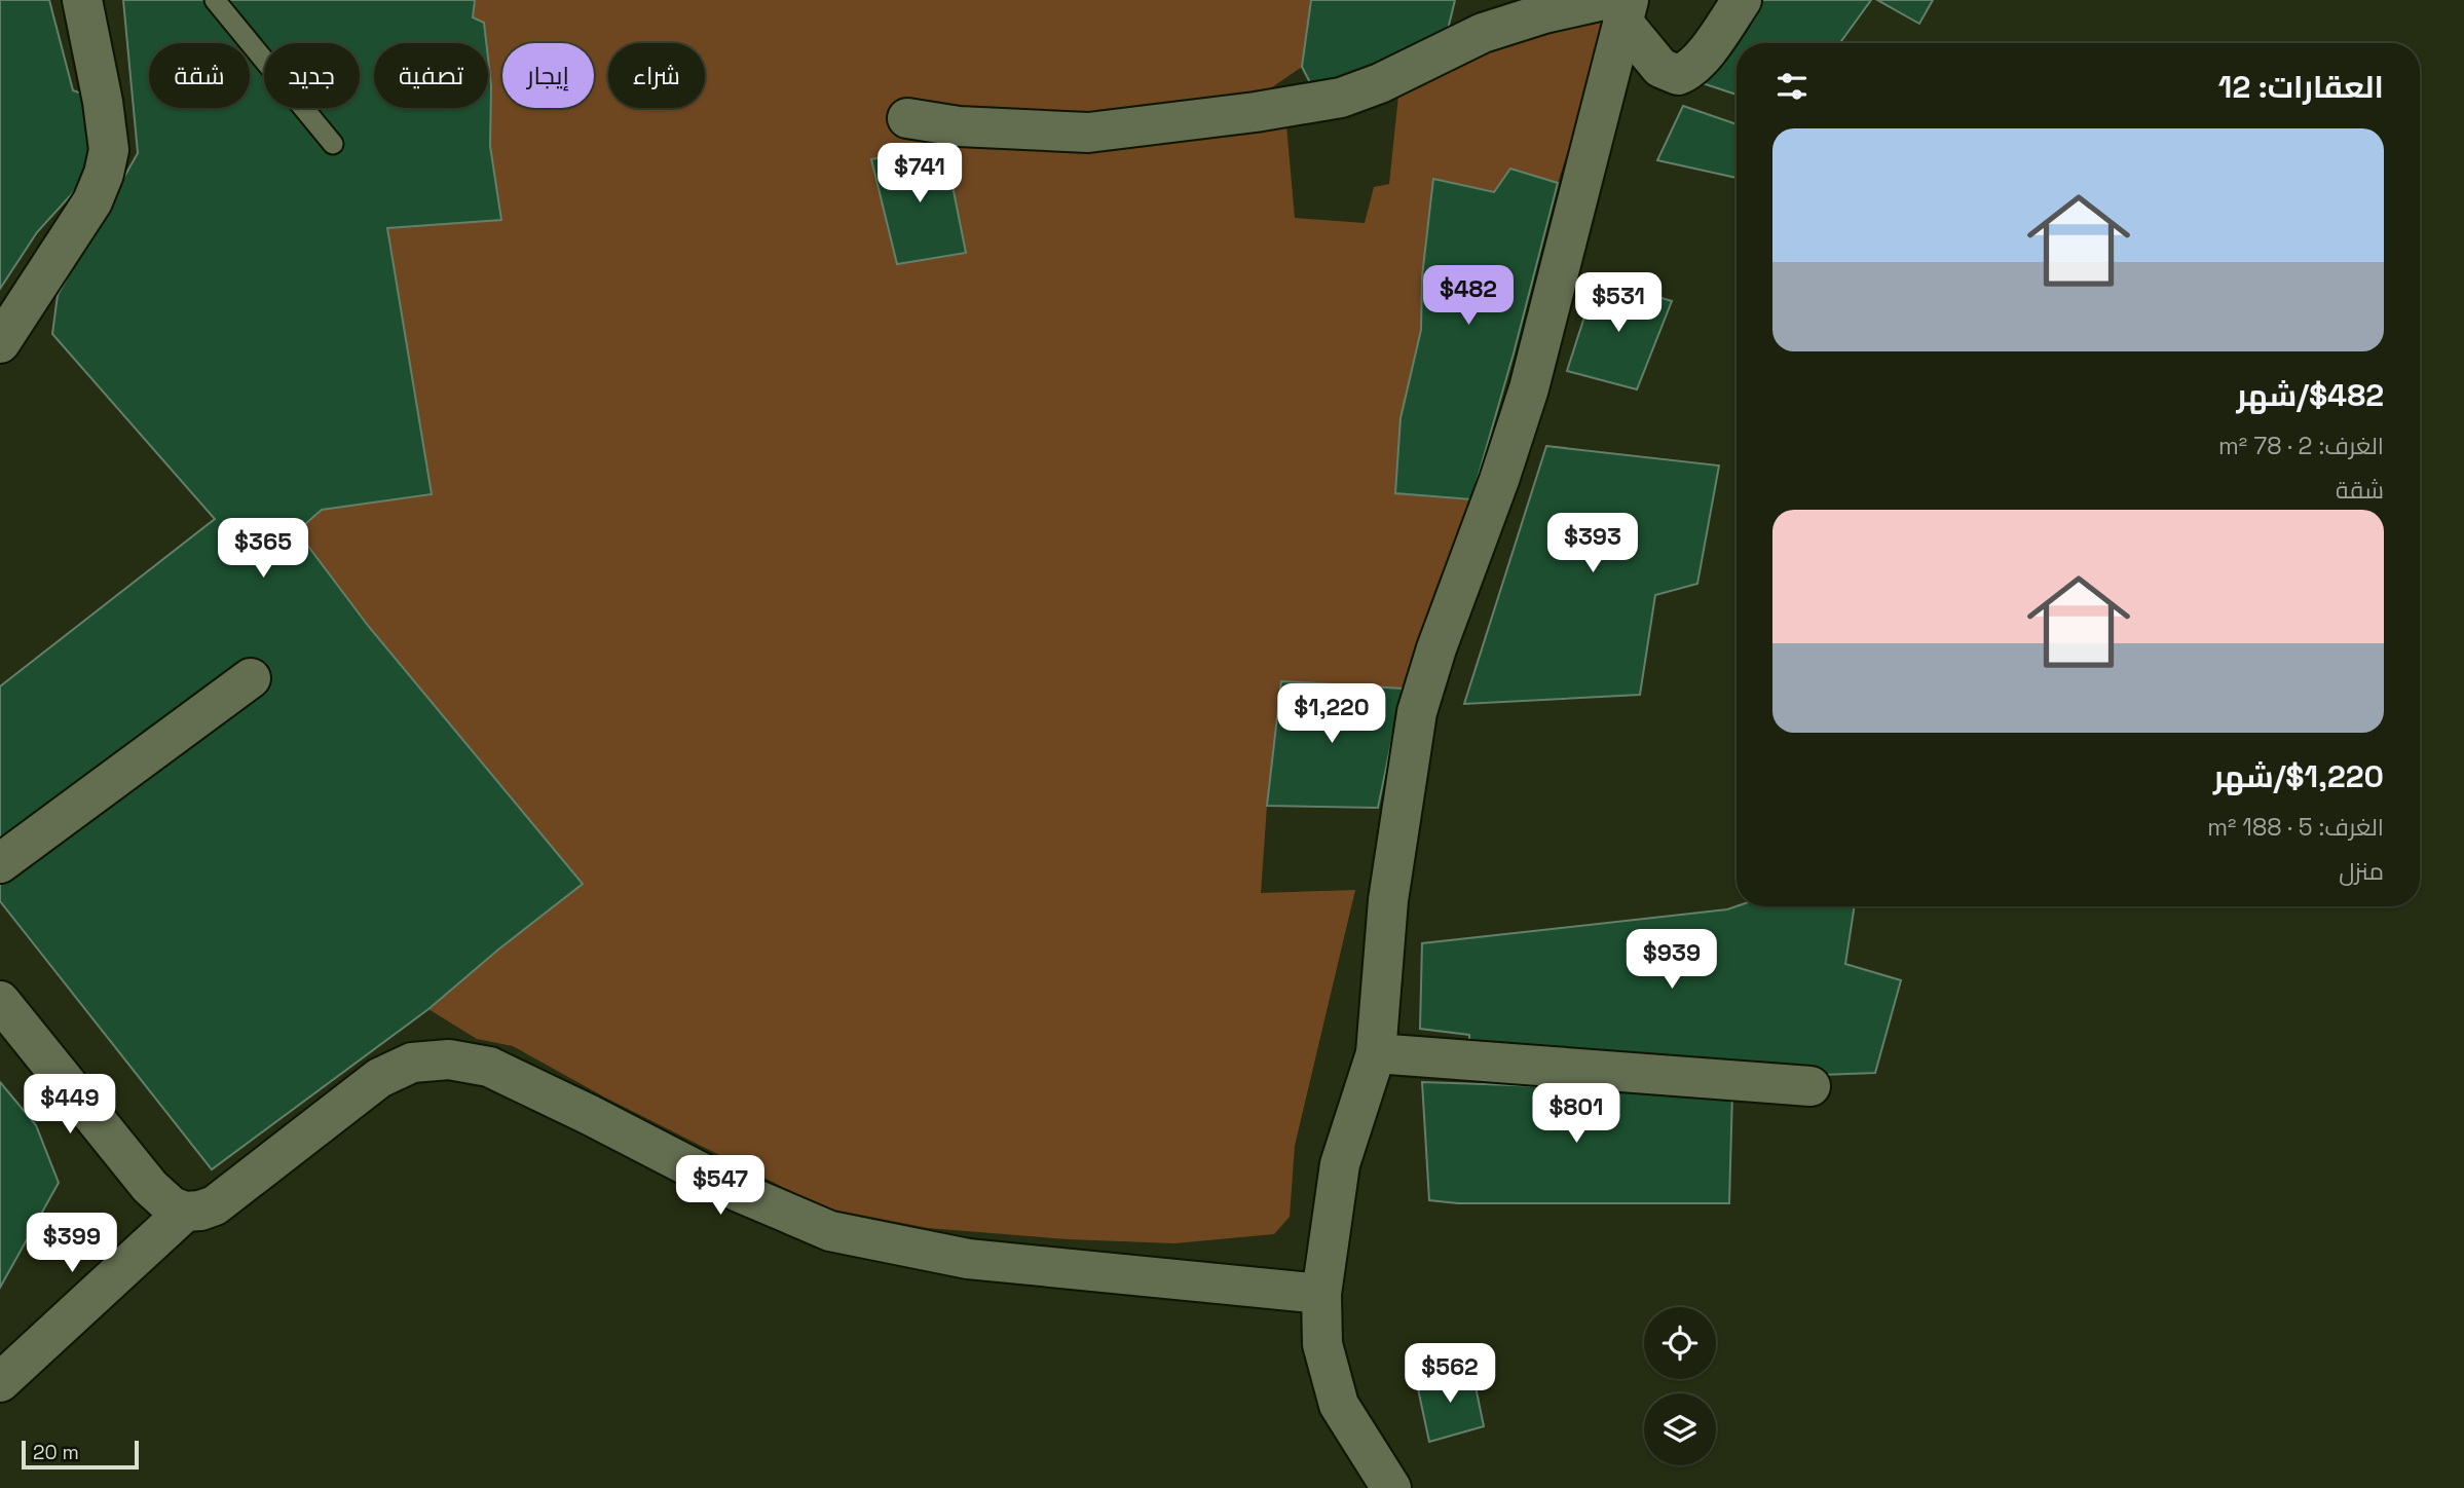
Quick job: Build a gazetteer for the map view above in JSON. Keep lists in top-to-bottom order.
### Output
{
  "scale_bar": "20 m",
  "page": {
    "chip": [
      "شراء",
      "إيجار",
      "تصفية",
      "جديد",
      "شقة"
    ],
    "heading": "العقارات: 12",
    "list": [
      {
        "name": "$482/شهر",
        "note": "الغرف: 2 · 78 m² · شقة"
      },
      {
        "name": "$1,220/شهر",
        "note": "الغرف: 5 · 188 m² · منزل"
      }
    ],
    "price": [
      "$741",
      "$482",
      "$531",
      "$393",
      "$365",
      "$1,220",
      "$939",
      "$449",
      "$801",
      "$547",
      "$399",
      "$562"
    ],
    "scale": "20 m"
  }
}
